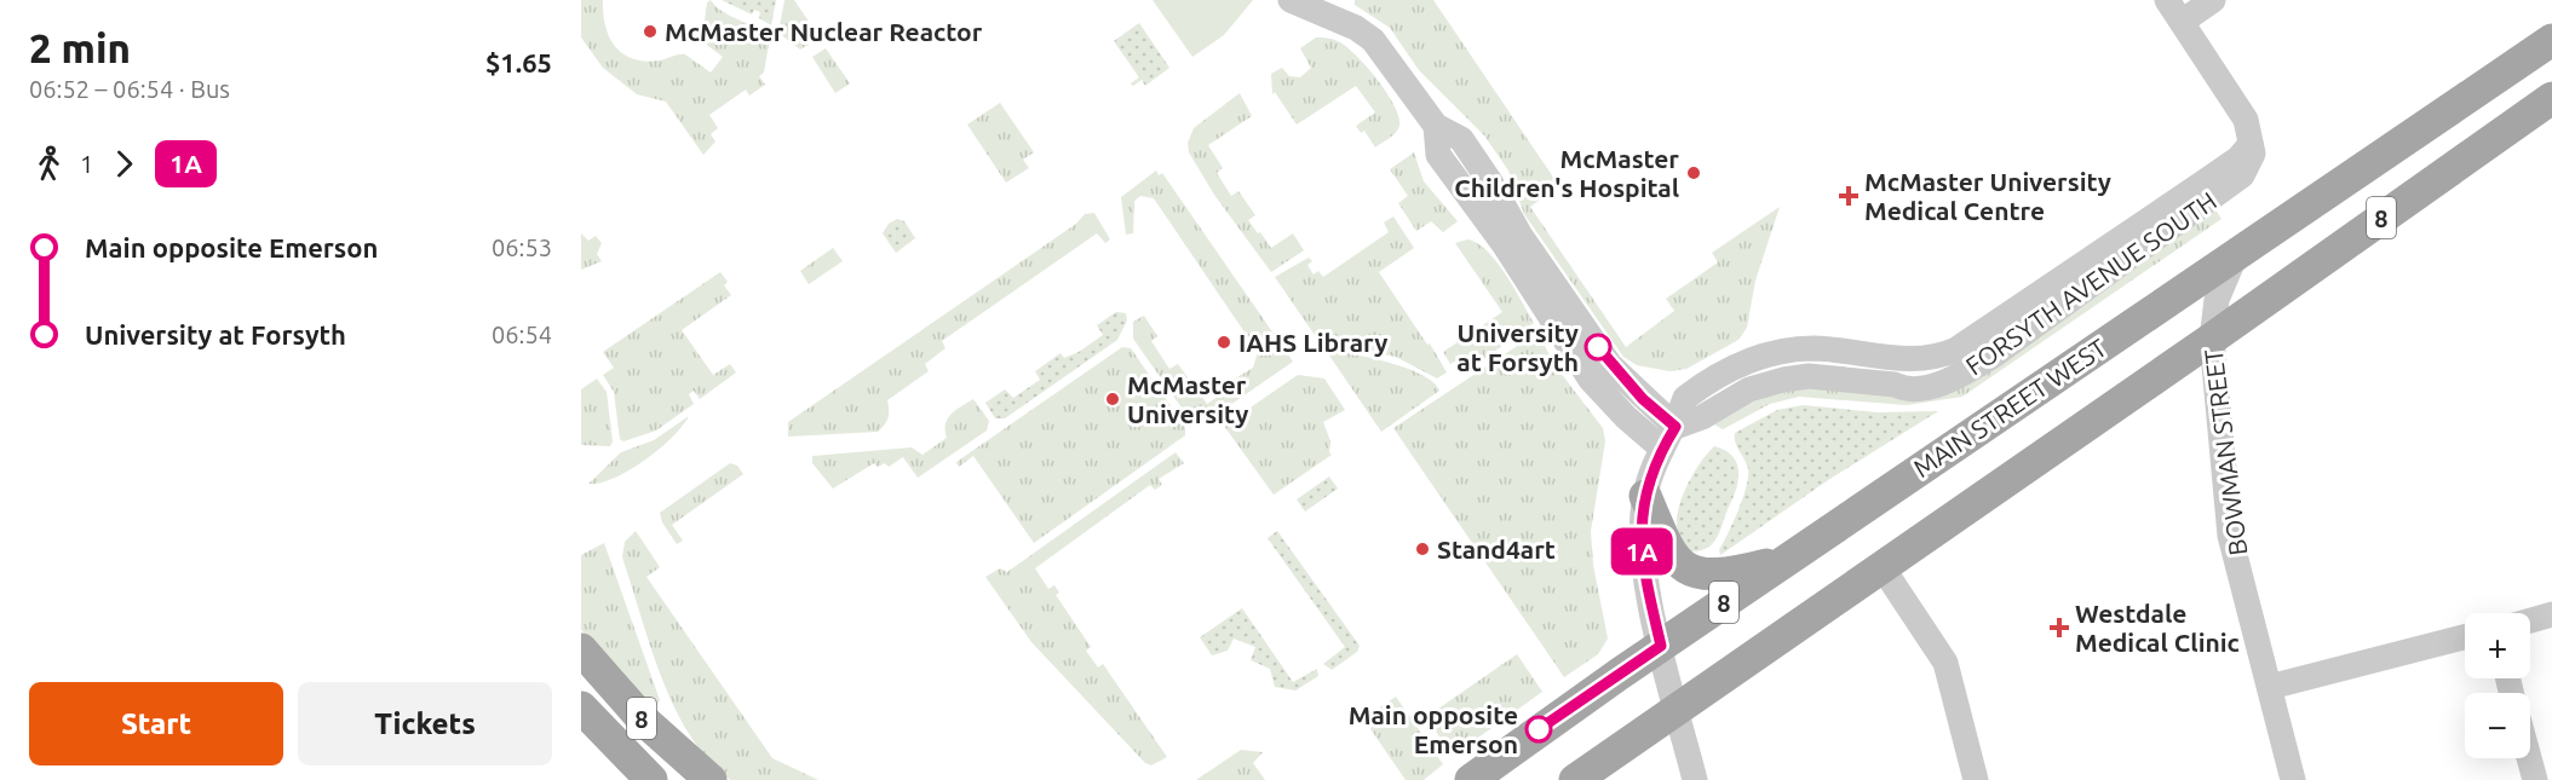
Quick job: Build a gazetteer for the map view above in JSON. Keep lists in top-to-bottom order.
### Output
{
  "streets": {
    "main road": ["8", "MAIN STREET WEST"],
    "street": ["FORSYTH AVENUE SOUTH", "BOWMAN STREET"]
  },
  "crossings": [
    ["8", "FORSYTH AVENUE SOUTH"],
    ["8", "BOWMAN STREET"],
    ["FORSYTH AVENUE SOUTH", "MAIN STREET WEST"],
    ["MAIN STREET WEST", "BOWMAN STREET"]
  ],
  "places": {
    "other": [
      "McMaster Nuclear Reactor",
      "McMaster Children's Hospital",
      "IAHS Library",
      "University at Forsyth",
      "McMaster University",
      "Stand4art",
      "Main opposite Emerson"
    ],
    "health": ["McMaster University Medical Centre", "Westdale Medical Clinic"]
  },
  "lines": ["bus line 1A"],
  "page": {
    "heading": ["2 min", "06:52 – 06:54 · Bus", "$1.65"],
    "on_map": "1A",
    "legs": ["1", "1A"],
    "list": [
      {
        "name": "Main opposite Emerson",
        "value": "06:53"
      },
      {
        "name": "University at Forsyth",
        "value": "06:54"
      }
    ],
    "map_buttons": ["+", "−"],
    "buttons": ["Start", "Tickets"]
  }
}
